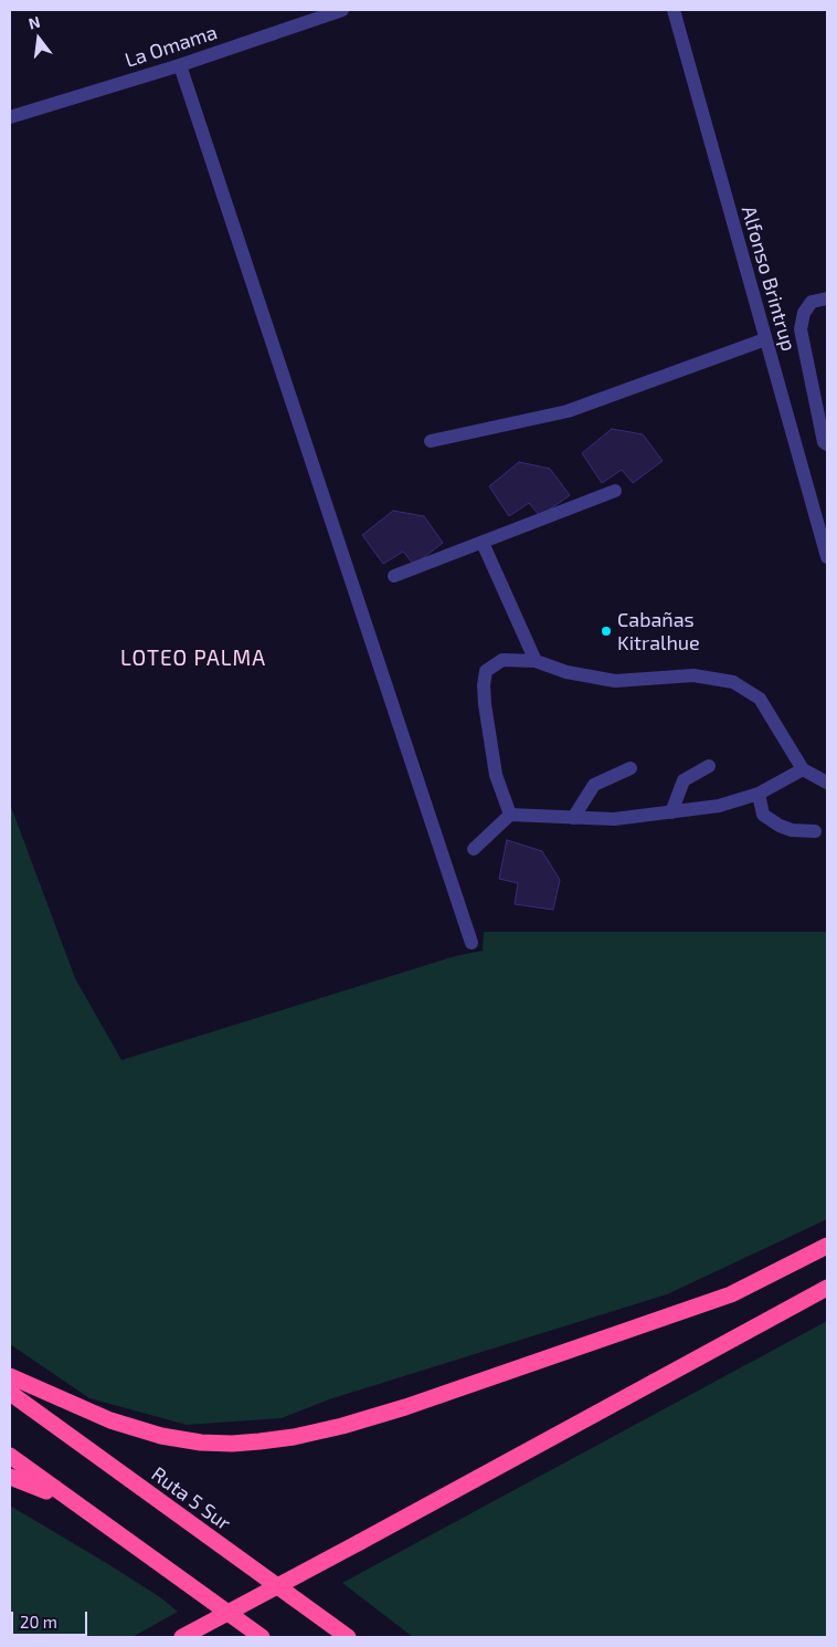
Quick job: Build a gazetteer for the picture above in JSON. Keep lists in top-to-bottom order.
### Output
{
  "streets": {
    "highway": ["Ruta 5 Sur"],
    "street": ["La Omama", "Alfonso Brintrup"]
  },
  "districts": ["LOTEO PALMA"],
  "places": ["Cabañas Kitralhue"],
  "scale_bar": "20 m",
  "north": "top"
}
